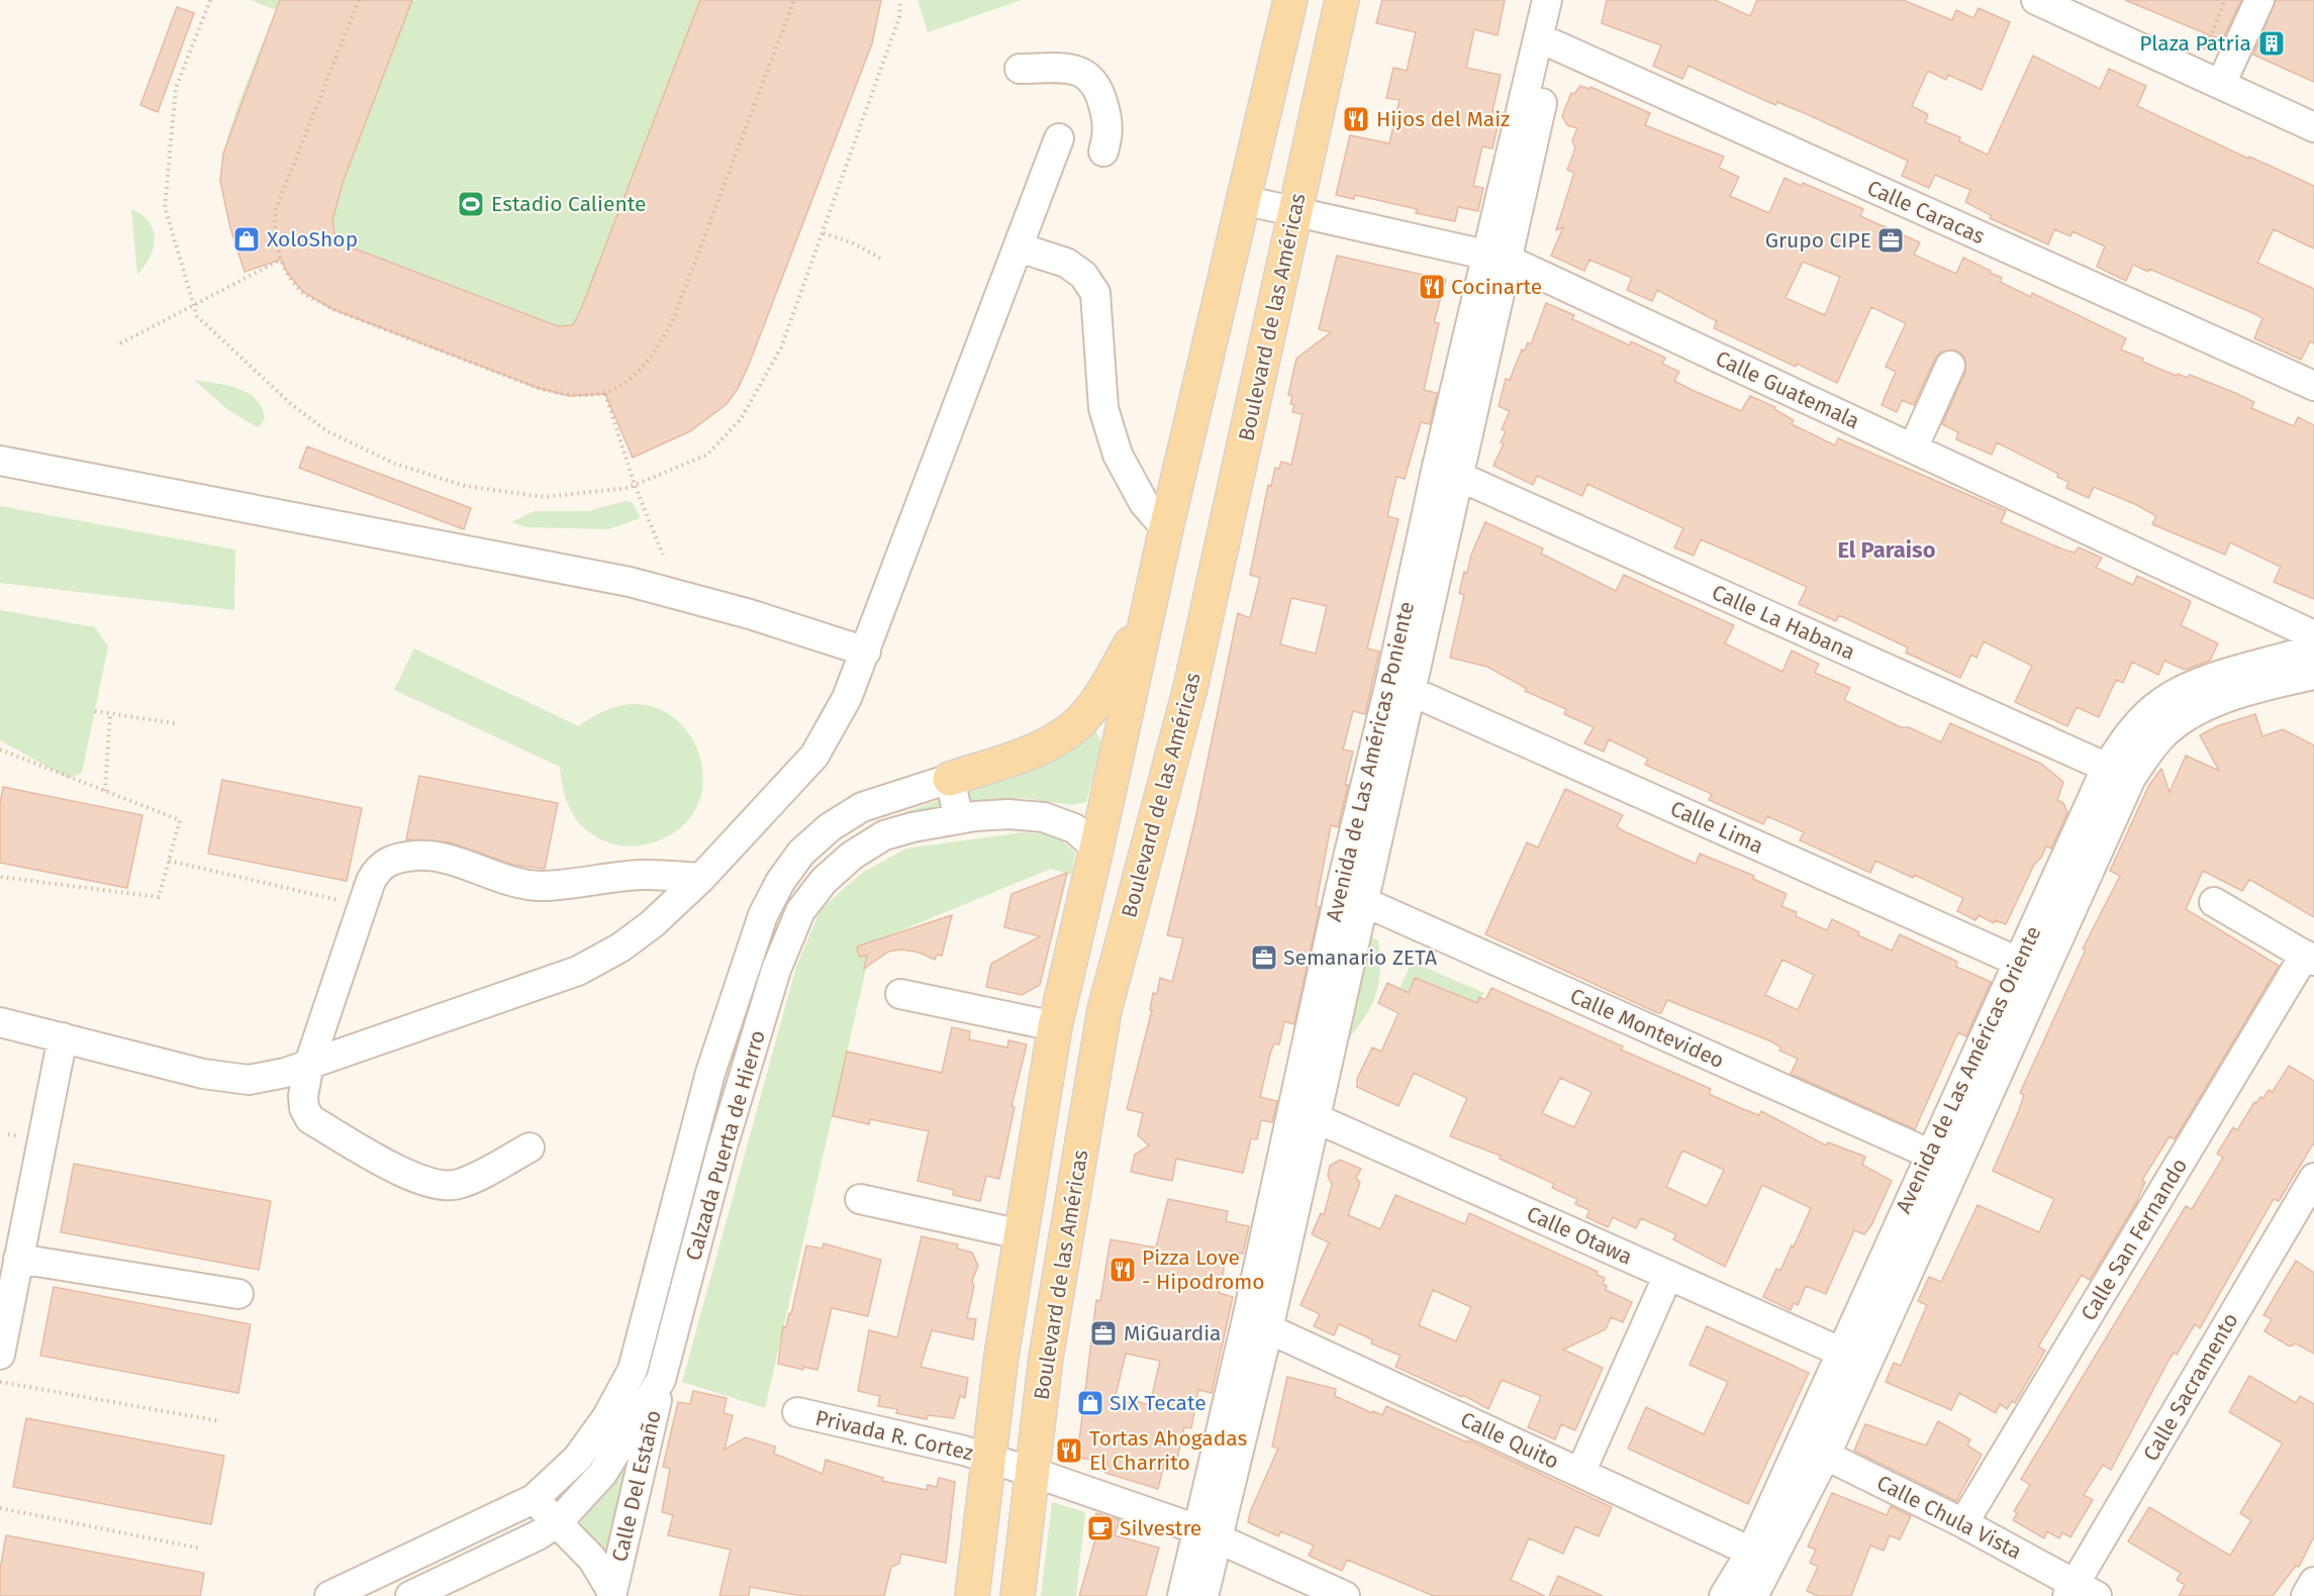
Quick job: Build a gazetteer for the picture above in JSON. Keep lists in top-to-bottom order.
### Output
{
  "streets": {
    "main road": ["Boulevard de las Américas"],
    "street": [
      "Calle Caracas",
      "Calle Guatemala",
      "Calle La Habana",
      "Avenida de Las Américas Poniente",
      "Calle Lima",
      "Calle Montevideo",
      "Avenida de Las Américas Oriente",
      "Calzada Puerta de Hierro",
      "Calle Otawa",
      "Calle San Fernando",
      "Calle Sacramento",
      "Privada R. Cortez",
      "Calle Quito",
      "Calle Del Estaño",
      "Calle Chula Vista"
    ]
  },
  "crossings": [
    ["Calle Caracas", "Avenida de Las Américas Poniente"],
    ["Boulevard de las Américas", "Calle Guatemala"],
    ["Boulevard de las Américas", "Calzada Puerta de Hierro"],
    ["Boulevard de las Américas", "Privada R. Cortez"],
    ["Calle Guatemala", "Avenida de Las Américas Poniente"],
    ["Calle La Habana", "Avenida de Las Américas Poniente"],
    ["Calle La Habana", "Avenida de Las Américas Oriente"],
    ["Avenida de Las Américas Poniente", "Calle Lima"],
    ["Avenida de Las Américas Poniente", "Calle Montevideo"],
    ["Avenida de Las Américas Poniente", "Calle Otawa"],
    ["Avenida de Las Américas Poniente", "Privada R. Cortez"],
    ["Avenida de Las Américas Poniente", "Calle Quito"],
    ["Calle Lima", "Avenida de Las Américas Oriente"],
    ["Calle Montevideo", "Avenida de Las Américas Oriente"],
    ["Avenida de Las Américas Oriente", "Calle Otawa"],
    ["Avenida de Las Américas Oriente", "Calle Quito"],
    ["Avenida de Las Américas Oriente", "Calle Chula Vista"],
    ["Calzada Puerta de Hierro", "Calle Del Estaño"],
    ["Calle San Fernando", "Calle Chula Vista"],
    ["Calle Sacramento", "Calle Chula Vista"]
  ],
  "districts": ["El Paraiso"],
  "places": {
    "building": ["Plaza Patria"],
    "restaurant": [
      "Hijos del Maiz",
      "Cocinarte",
      "Pizza Love - Hipodromo",
      "Tortas Ahogadas El Charrito"
    ],
    "sports": ["Estadio Caliente"],
    "shop": ["XoloShop", "SIX Tecate"],
    "office": ["Grupo CIPE", "Semanario ZETA", "MiGuardia"],
    "cafe": ["Silvestre"]
  }
}
